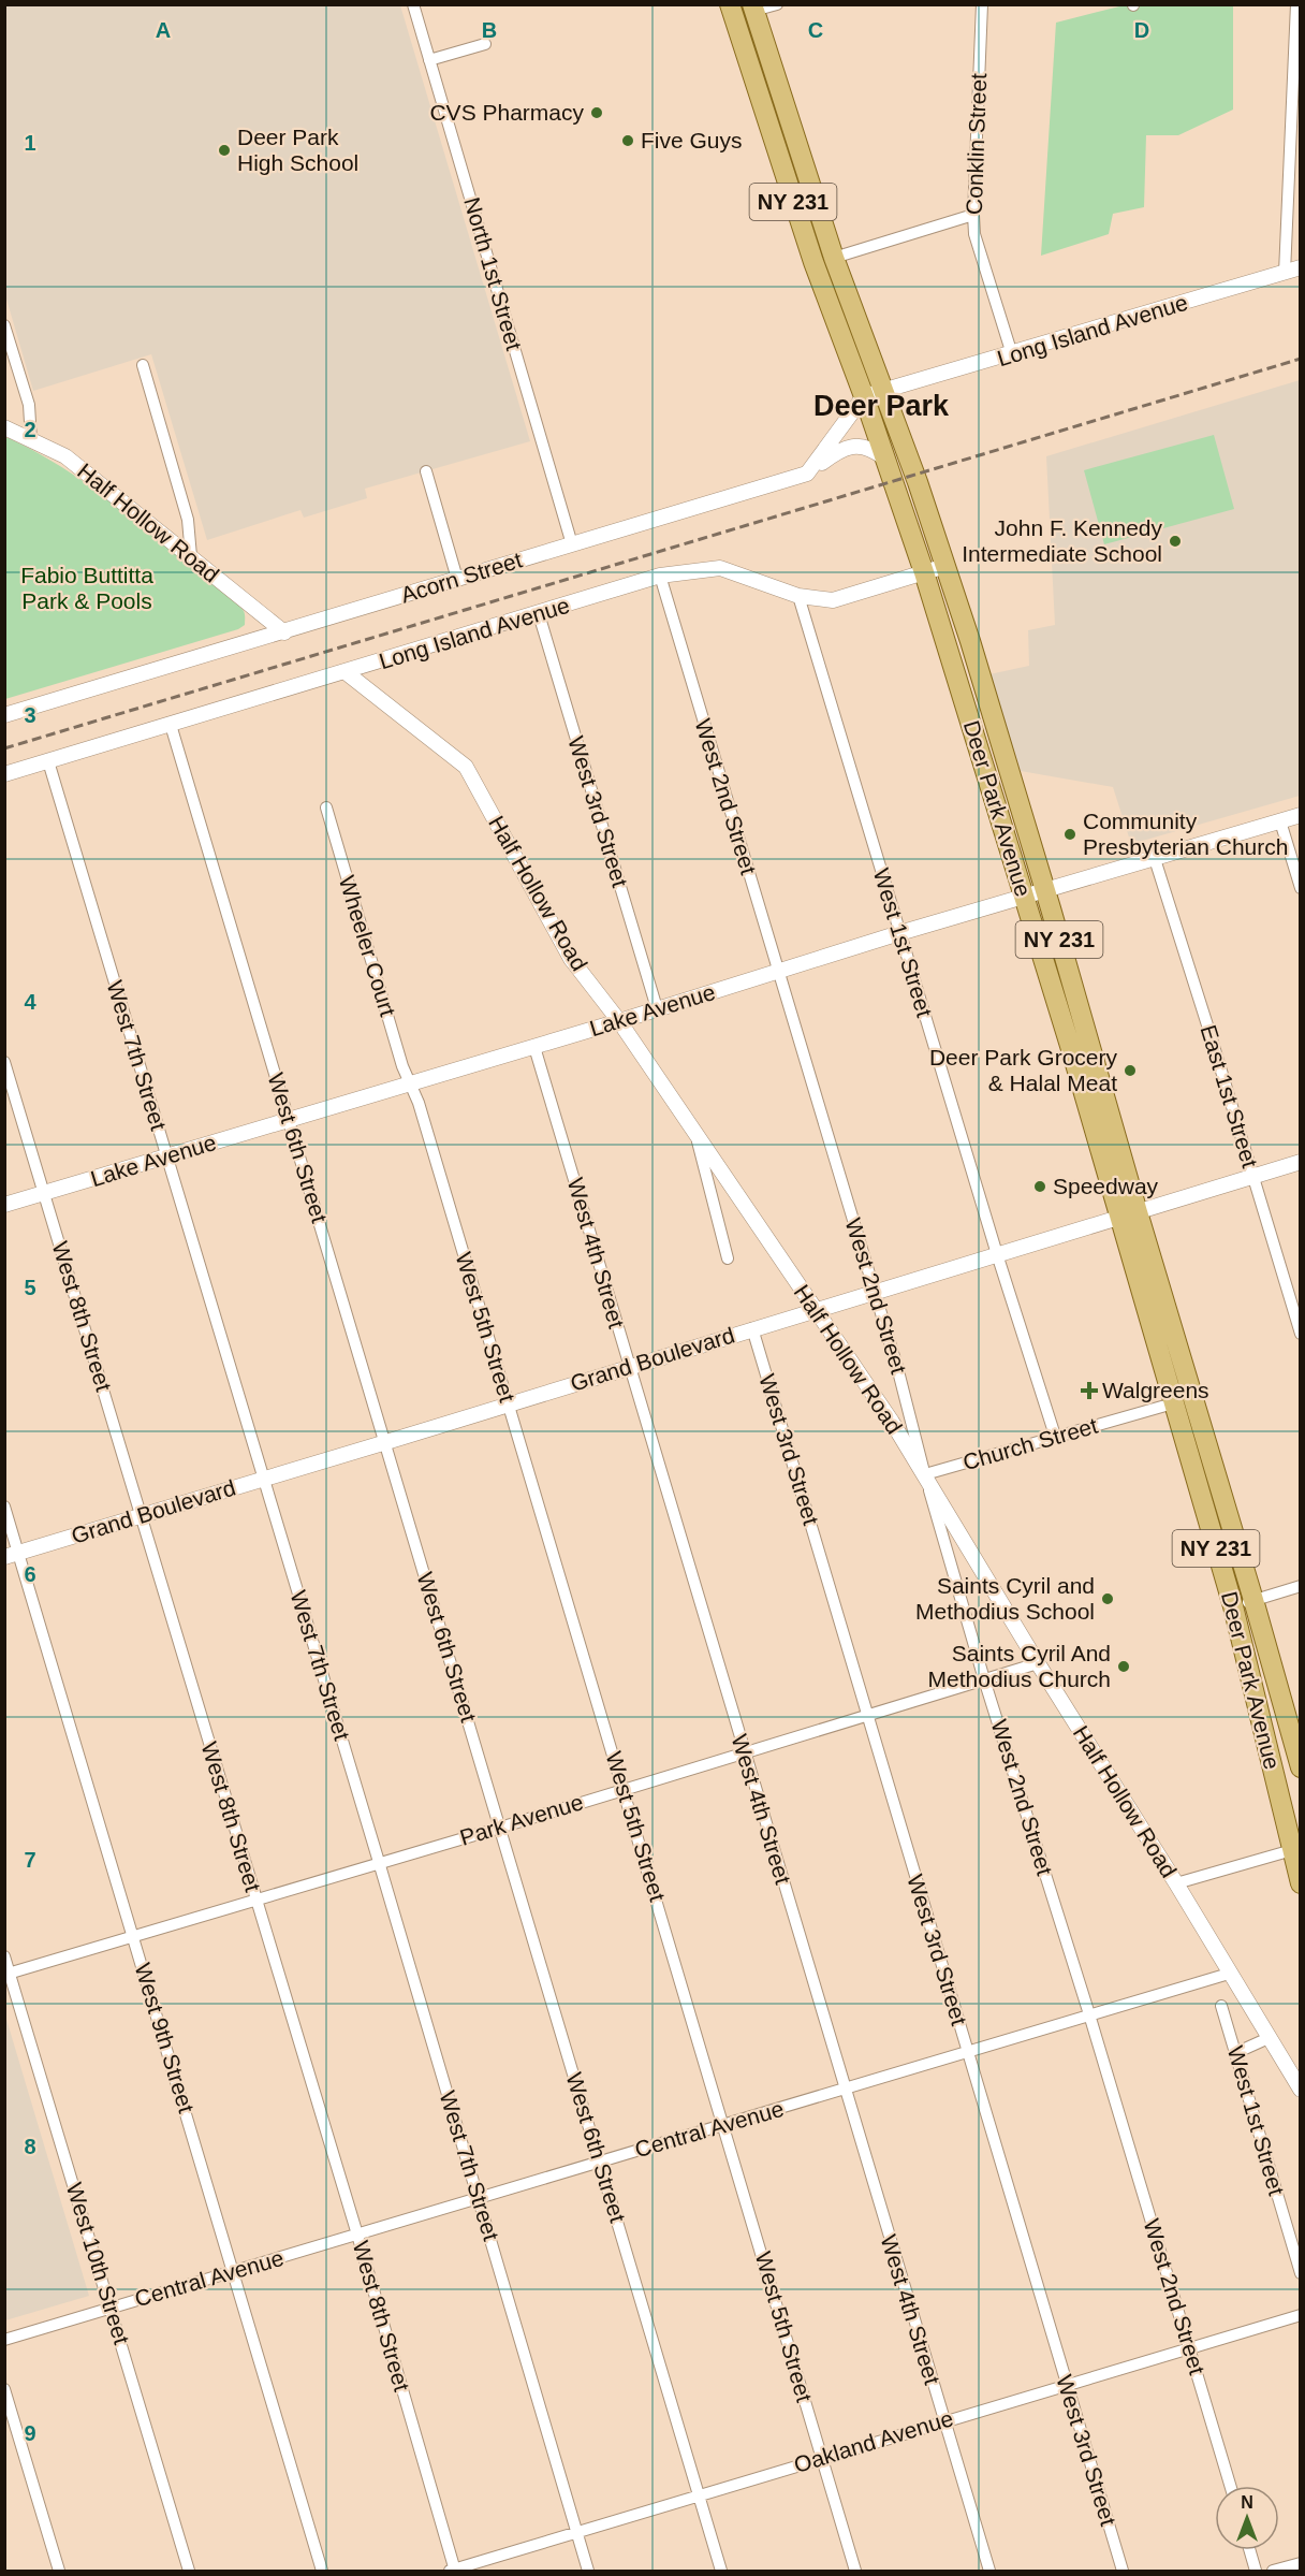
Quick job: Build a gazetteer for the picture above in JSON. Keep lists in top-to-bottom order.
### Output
{
  "streets": {
    "main road": ["NY 231", "Deer Park Avenue"],
    "street": [
      "Conklin Street",
      "North 1st Street",
      "Long Island Avenue",
      "Half Hollow Road",
      "Acorn Street",
      "West 2nd Street",
      "West 3rd Street",
      "West 1st Street",
      "Wheeler Court",
      "Lake Avenue",
      "West 7th Street",
      "East 1st Street",
      "West 6th Street",
      "West 4th Street",
      "West 8th Street",
      "West 5th Street",
      "Grand Boulevard",
      "Church Street",
      "Park Avenue",
      "West 9th Street",
      "Central Avenue",
      "West 10th Street",
      "Oakland Avenue"
    ]
  },
  "crossings": [
    ["Conklin Street", "Long Island Avenue"],
    ["North 1st Street", "Acorn Street"],
    ["Long Island Avenue", "Half Hollow Road"],
    ["Long Island Avenue", "West 2nd Street"],
    ["Long Island Avenue", "Deer Park Avenue"],
    ["Long Island Avenue", "West 3rd Street"],
    ["Long Island Avenue", "West 1st Street"],
    ["Long Island Avenue", "West 7th Street"],
    ["Long Island Avenue", "West 6th Street"],
    ["Half Hollow Road", "Acorn Street"],
    ["Half Hollow Road", "West 2nd Street"],
    ["Half Hollow Road", "Lake Avenue"],
    ["Half Hollow Road", "Grand Boulevard"],
    ["Half Hollow Road", "Church Street"],
    ["Half Hollow Road", "Park Avenue"],
    ["Half Hollow Road", "Central Avenue"],
    ["West 2nd Street", "Lake Avenue"],
    ["West 2nd Street", "Grand Boulevard"],
    ["West 2nd Street", "Church Street"],
    ["West 2nd Street", "Park Avenue"],
    ["West 2nd Street", "Central Avenue"],
    ["West 2nd Street", "Oakland Avenue"],
    ["Deer Park Avenue", "Lake Avenue"],
    ["Deer Park Avenue", "Grand Boulevard"],
    ["Deer Park Avenue", "Church Street"],
    ["West 3rd Street", "Lake Avenue"],
    ["West 3rd Street", "Grand Boulevard"],
    ["West 3rd Street", "Park Avenue"],
    ["West 3rd Street", "Central Avenue"],
    ["West 3rd Street", "Oakland Avenue"],
    ["West 1st Street", "Lake Avenue"],
    ["West 1st Street", "Grand Boulevard"],
    ["West 1st Street", "Church Street"],
    ["Wheeler Court", "Lake Avenue"],
    ["Wheeler Court", "West 5th Street"],
    ["Lake Avenue", "West 7th Street"],
    ["Lake Avenue", "East 1st Street"],
    ["Lake Avenue", "West 6th Street"],
    ["Lake Avenue", "West 4th Street"],
    ["Lake Avenue", "West 8th Street"],
    ["Lake Avenue", "West 5th Street"],
    ["West 7th Street", "Grand Boulevard"],
    ["West 7th Street", "Park Avenue"],
    ["West 7th Street", "Central Avenue"],
    ["West 7th Street", "Oakland Avenue"],
    ["East 1st Street", "Grand Boulevard"],
    ["West 6th Street", "Grand Boulevard"],
    ["West 6th Street", "Park Avenue"],
    ["West 6th Street", "Central Avenue"],
    ["West 6th Street", "Oakland Avenue"],
    ["West 4th Street", "Grand Boulevard"],
    ["West 4th Street", "Park Avenue"],
    ["West 4th Street", "Central Avenue"],
    ["West 4th Street", "Oakland Avenue"],
    ["West 8th Street", "Grand Boulevard"],
    ["West 8th Street", "Park Avenue"],
    ["West 8th Street", "Central Avenue"],
    ["West 8th Street", "Oakland Avenue"],
    ["West 5th Street", "Grand Boulevard"],
    ["West 5th Street", "Park Avenue"],
    ["West 5th Street", "Central Avenue"],
    ["West 5th Street", "Oakland Avenue"],
    ["Grand Boulevard", "West 9th Street"],
    ["Park Avenue", "West 9th Street"],
    ["Park Avenue", "West 10th Street"],
    ["West 9th Street", "Central Avenue"],
    ["Central Avenue", "West 10th Street"]
  ],
  "districts": ["Deer Park"],
  "parks": ["Fabio Buttitta Park & Pools"],
  "places": {
    "other": [
      "CVS Pharmacy",
      "Five Guys",
      "Deer Park High School",
      "John F. Kennedy Intermediate School",
      "Community Presbyterian Church",
      "Deer Park Grocery & Halal Meat",
      "Speedway",
      "Saints Cyril and Methodius School",
      "Saints Cyril And Methodius Church"
    ],
    "health": ["Walgreens"]
  },
  "north": "top",
  "grid": {
    "columns": [
      "A",
      "B",
      "C",
      "D"
    ],
    "rows": [
      "1",
      "2",
      "3",
      "4",
      "5",
      "6",
      "7",
      "8",
      "9"
    ]
  }
}
